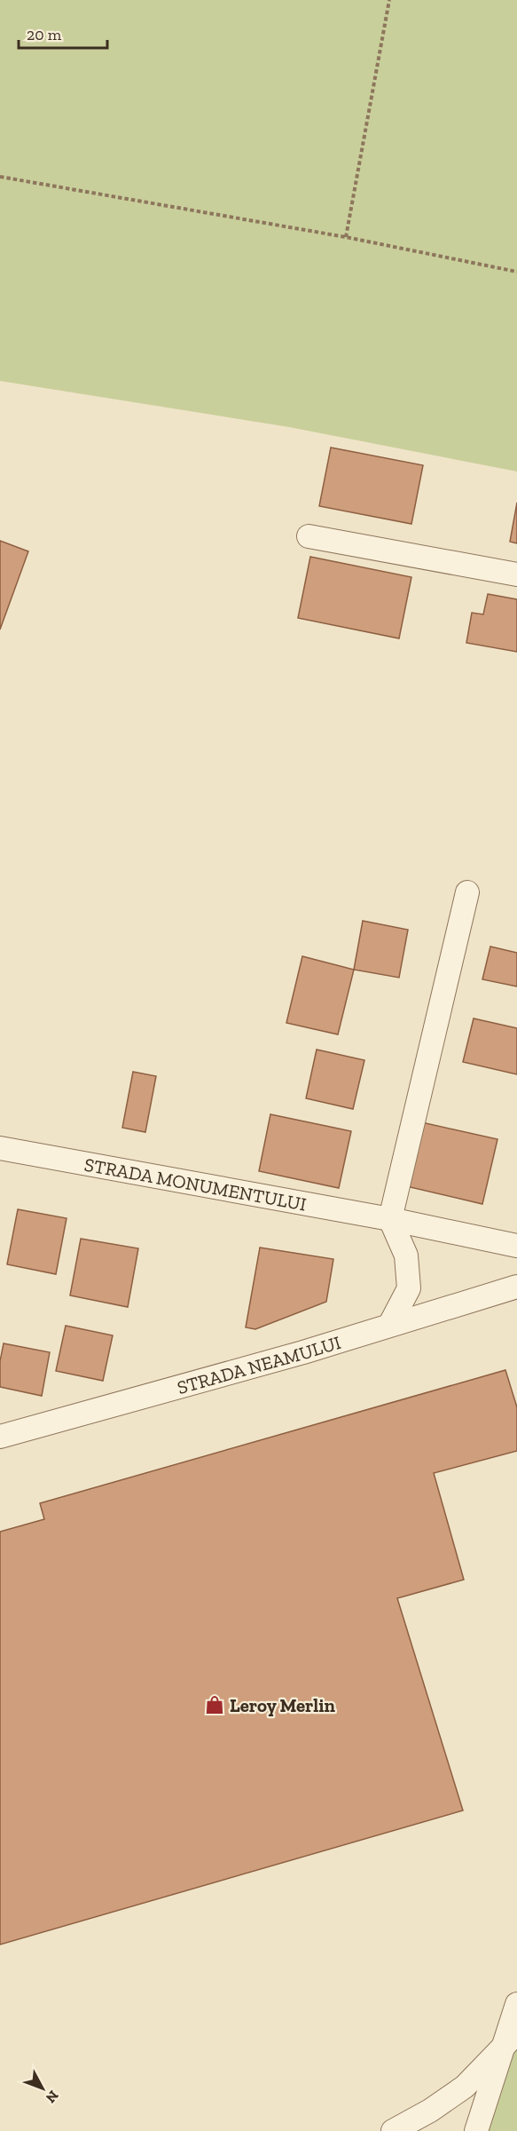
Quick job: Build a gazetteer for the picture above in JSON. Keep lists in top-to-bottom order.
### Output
{
  "streets": {
    "street": ["STRADA MONUMENTULUI", "STRADA NEAMULUI"]
  },
  "places": {
    "shop": ["Leroy Merlin"]
  },
  "scale_bar": "20 m",
  "north": "bottom right"
}
